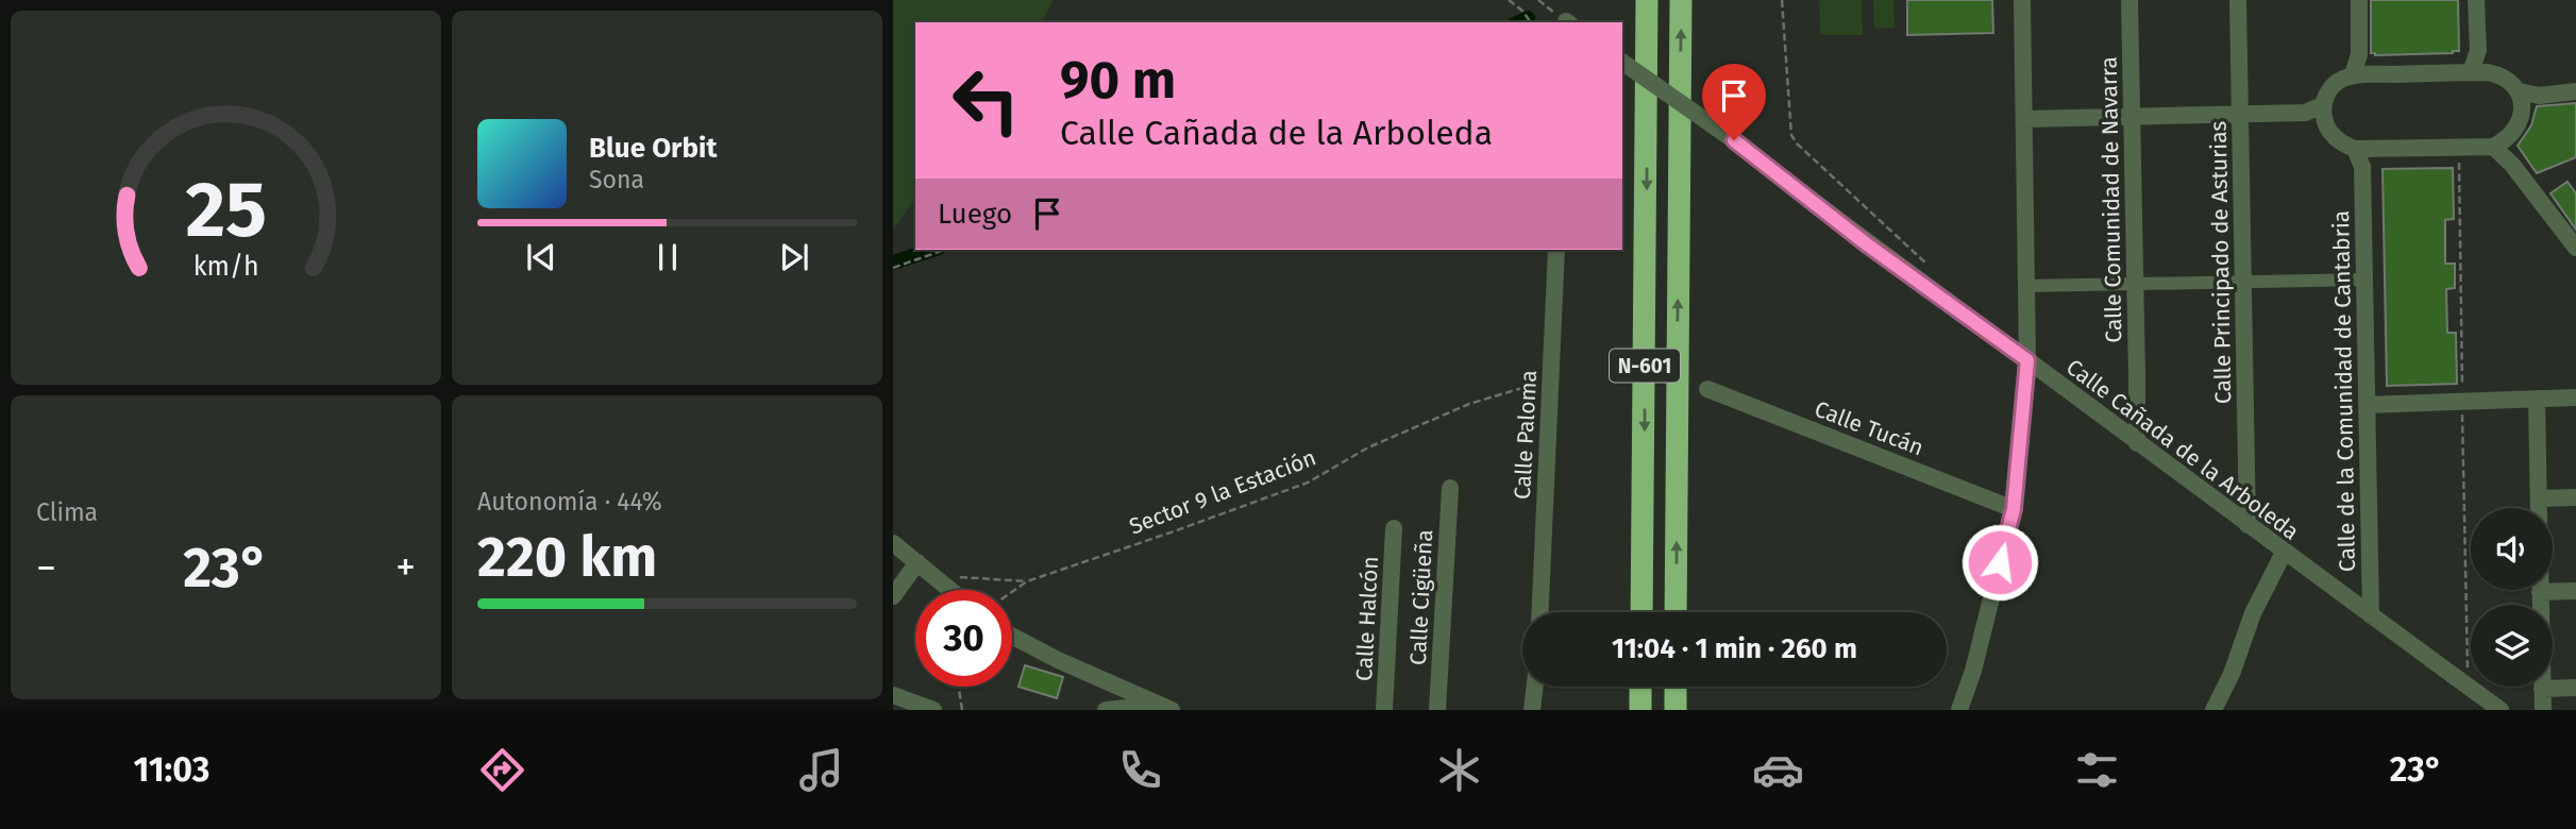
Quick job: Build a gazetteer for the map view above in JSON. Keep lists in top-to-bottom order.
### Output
{
  "streets": {
    "highway": ["N-601"],
    "street": [
      "Calle Comunidad de Navarra",
      "Calle Principado de Asturias",
      "Calle de la Comunidad de Cantabria",
      "Calle Tucán",
      "Calle Paloma",
      "Calle Cañada de la Arboleda",
      "Calle Cigüeña",
      "Calle Halcón"
    ],
    "path": ["Sector 9 la Estación"]
  },
  "crossings": [
    ["Calle Comunidad de Navarra", "Calle Cañada de la Arboleda"],
    ["Calle Principado de Asturias", "Calle Cañada de la Arboleda"],
    ["Calle de la Comunidad de Cantabria", "Calle Cañada de la Arboleda"],
    ["Calle Paloma", "Sector 9 la Estación"]
  ],
  "page": {
    "turn": ["90 m", "Calle Cañada de la Arboleda"],
    "song": ["Blue Orbit", "Sona"],
    "then": "Luego",
    "tile": [
      "Clima",
      ["Autonomía · 44%", "220 km"]
    ],
    "heat": ["−", "23°", "+"],
    "limit": "30",
    "trip": "11:04 · 1 min · 260 m",
    "tabs": ["11:03", "23°"],
    "gauge": ["25", "km/h"]
  }
}
